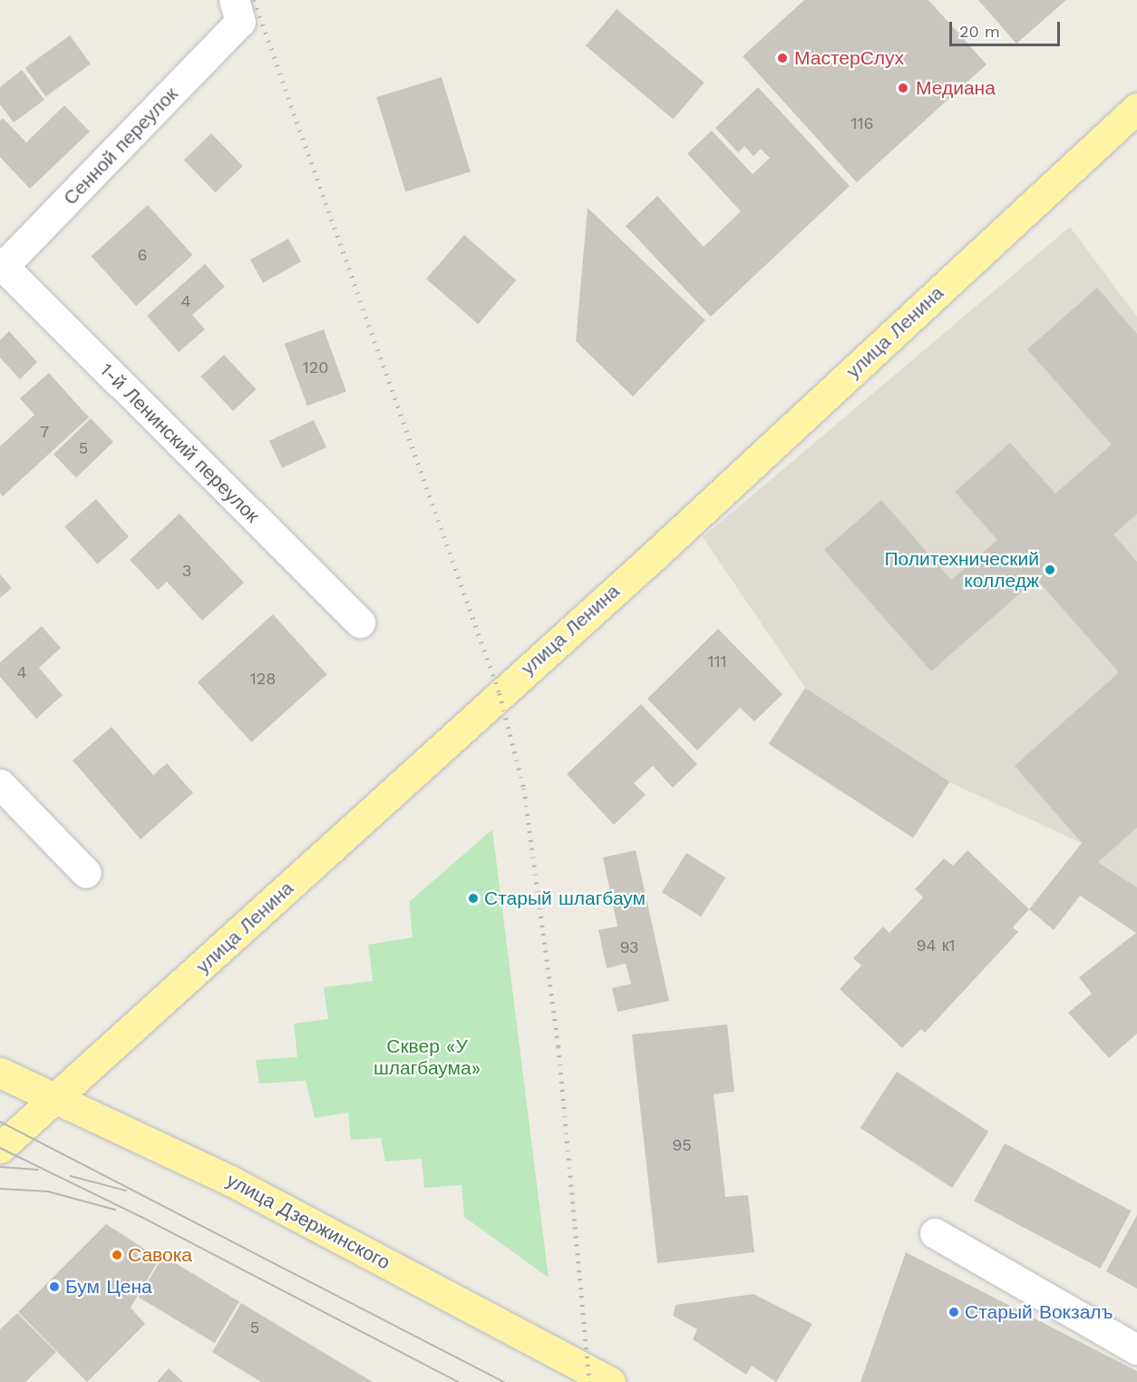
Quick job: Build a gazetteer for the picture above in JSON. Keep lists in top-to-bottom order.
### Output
{
  "streets": {
    "main road": ["улица Ленина", "улица Дзержинского"],
    "street": ["Сенной переулок", "1-й Ленинский переулок"]
  },
  "crossings": [
    ["Сенной переулок", "1-й Ленинский переулок"],
    ["улица Ленина", "улица Дзержинского"]
  ],
  "parks": ["Сквер «У шлагбаума»"],
  "places": [
    "МастерСлух",
    "Медиана",
    "Политехнический колледж",
    "Старый шлагбаум",
    "Савока",
    "Бум Цена",
    "Старый Вокзалъ"
  ],
  "house_numbers": [
    "116",
    "6",
    "4",
    "120",
    "7",
    "5",
    "3",
    "111",
    "4",
    "128",
    "94 к1",
    "93",
    "95",
    "5"
  ],
  "scale_bar": "20 m"
}
